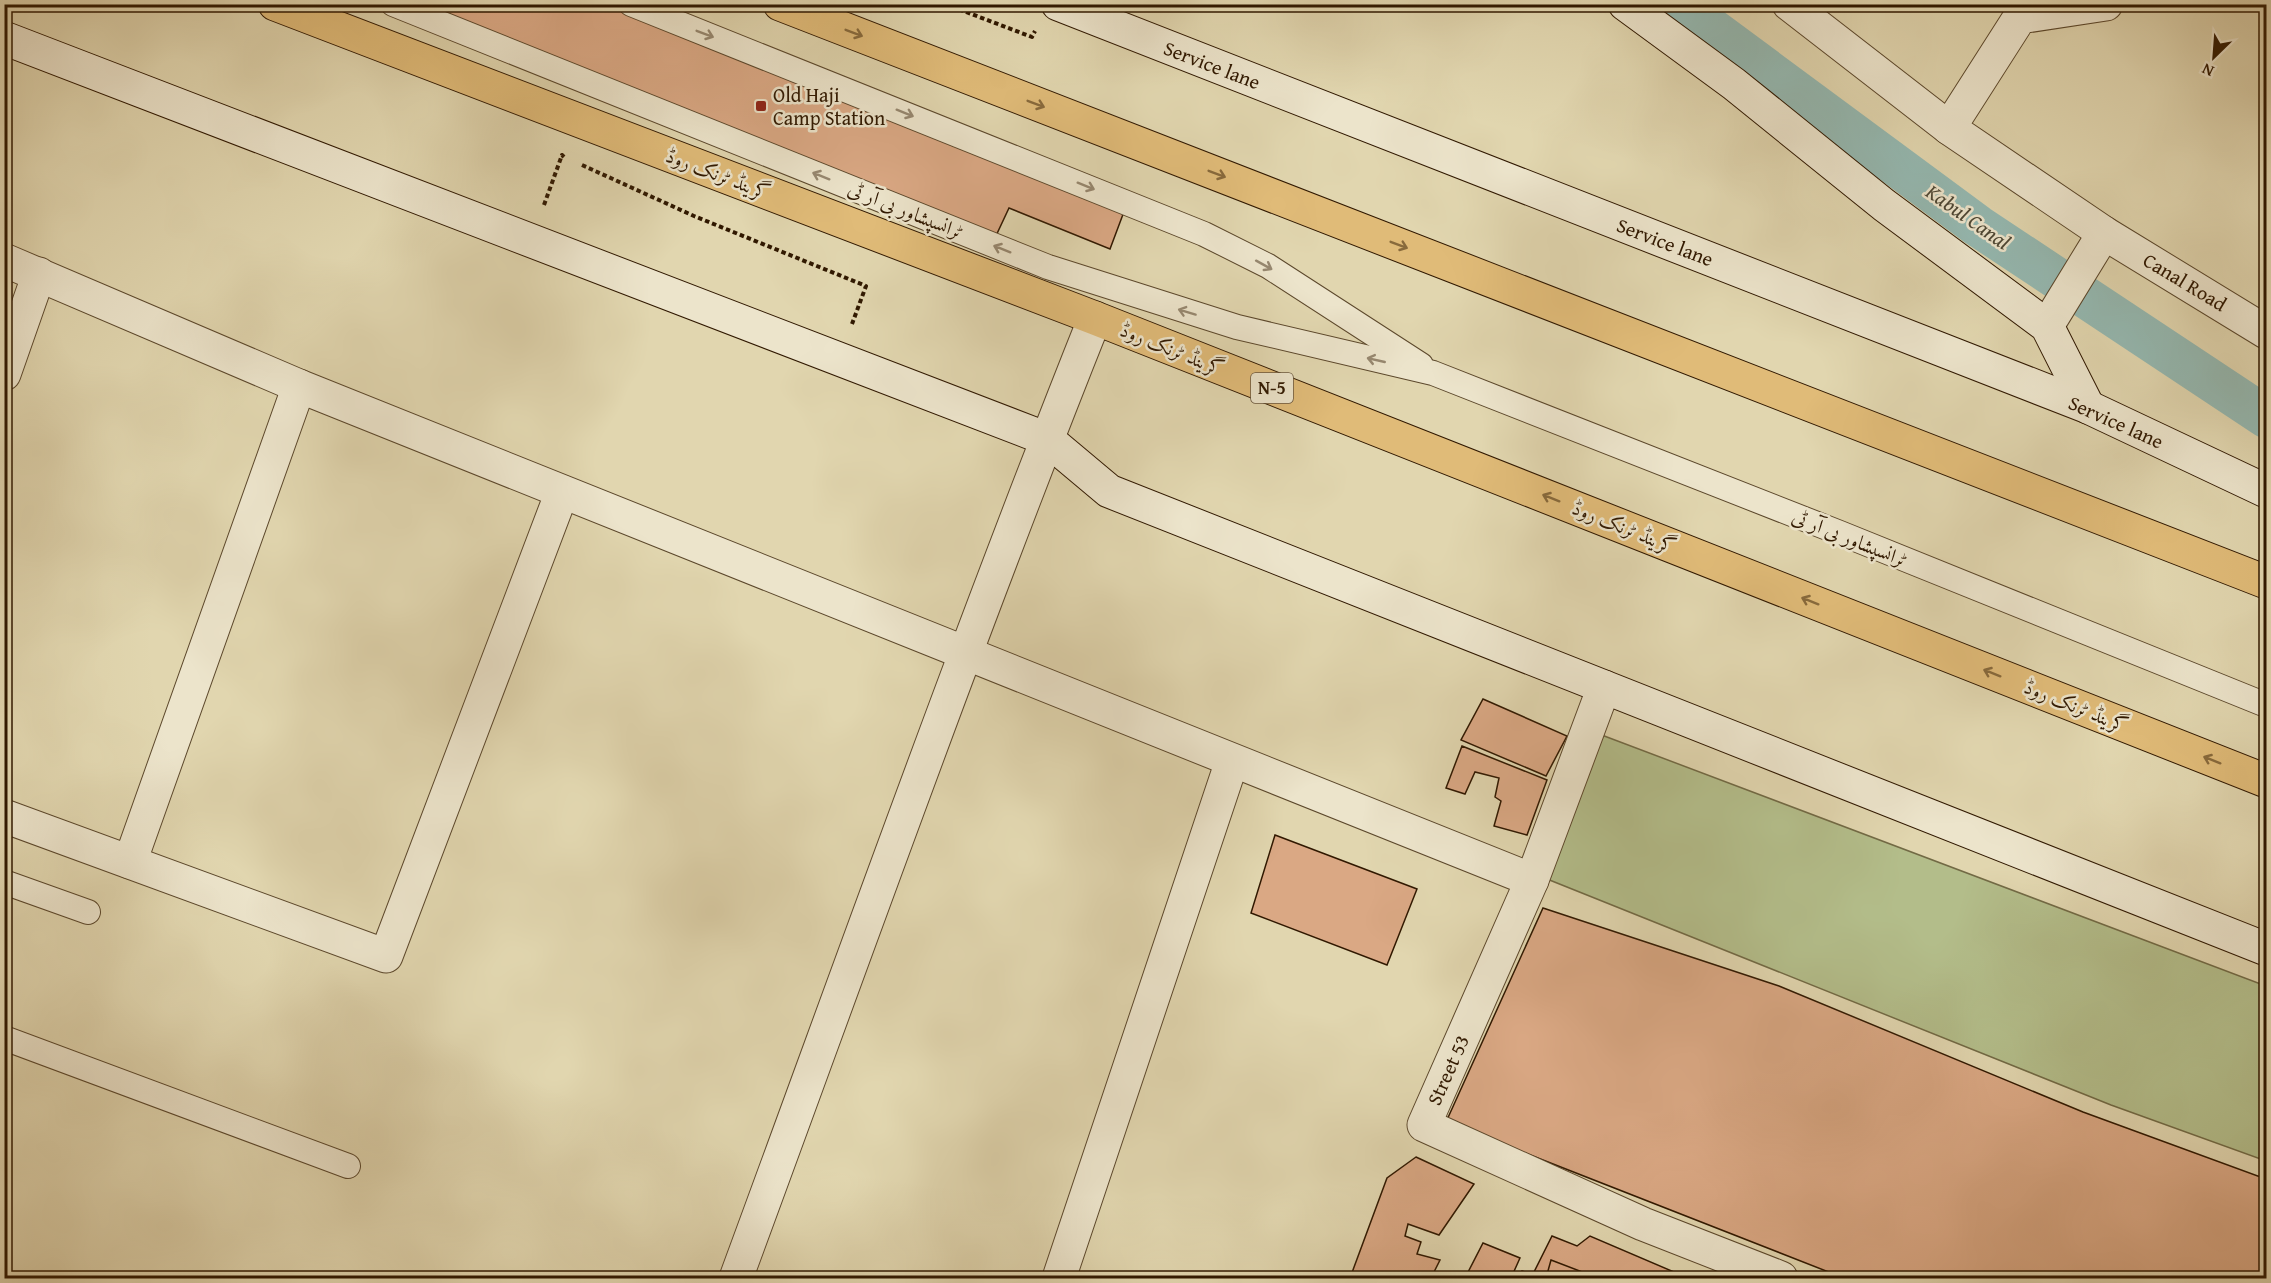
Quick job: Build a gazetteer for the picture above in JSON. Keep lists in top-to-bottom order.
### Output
{
  "streets": {
    "highway": ["گرینڈ ٹرنک روڈ", "N-5"],
    "street": ["Service lane", "Canal Road", "Street 53"],
    "lane": ["ٹرانسپشاور بی آر ٹی"]
  },
  "water": ["Kabul Canal"],
  "places": {
    "transit": ["Old Haji Camp Station"]
  },
  "north": "bottom left"
}
